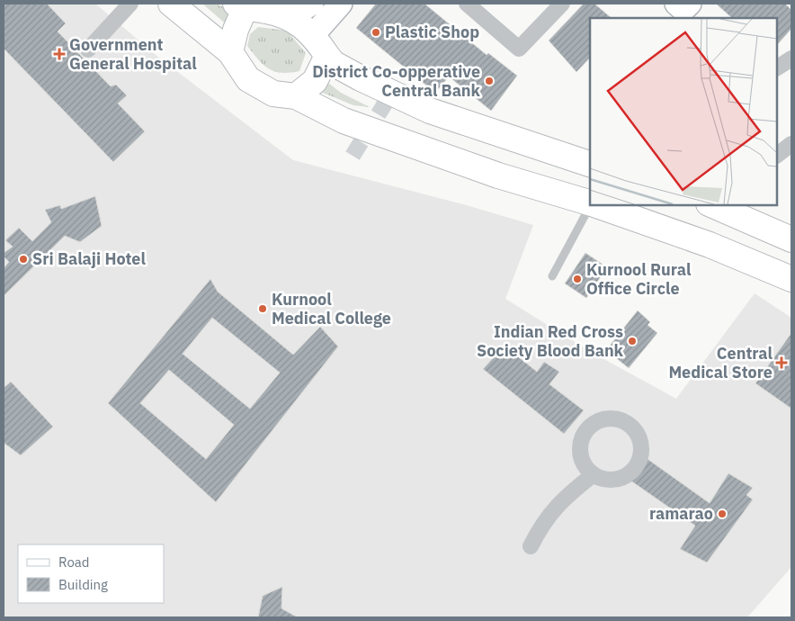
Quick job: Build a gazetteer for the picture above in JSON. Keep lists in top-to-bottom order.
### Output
{
  "places": {
    "other": [
      "Plastic Shop",
      "District Co-opperative Central Bank",
      "Sri Balaji Hotel",
      "Kurnool Rural Office Circle",
      "Kurnool Medical College",
      "Indian Red Cross Society Blood Bank",
      "ramarao"
    ],
    "health": ["Government General Hospital", "Central Medical Store"]
  },
  "legend": ["Road", "Building"]
}
